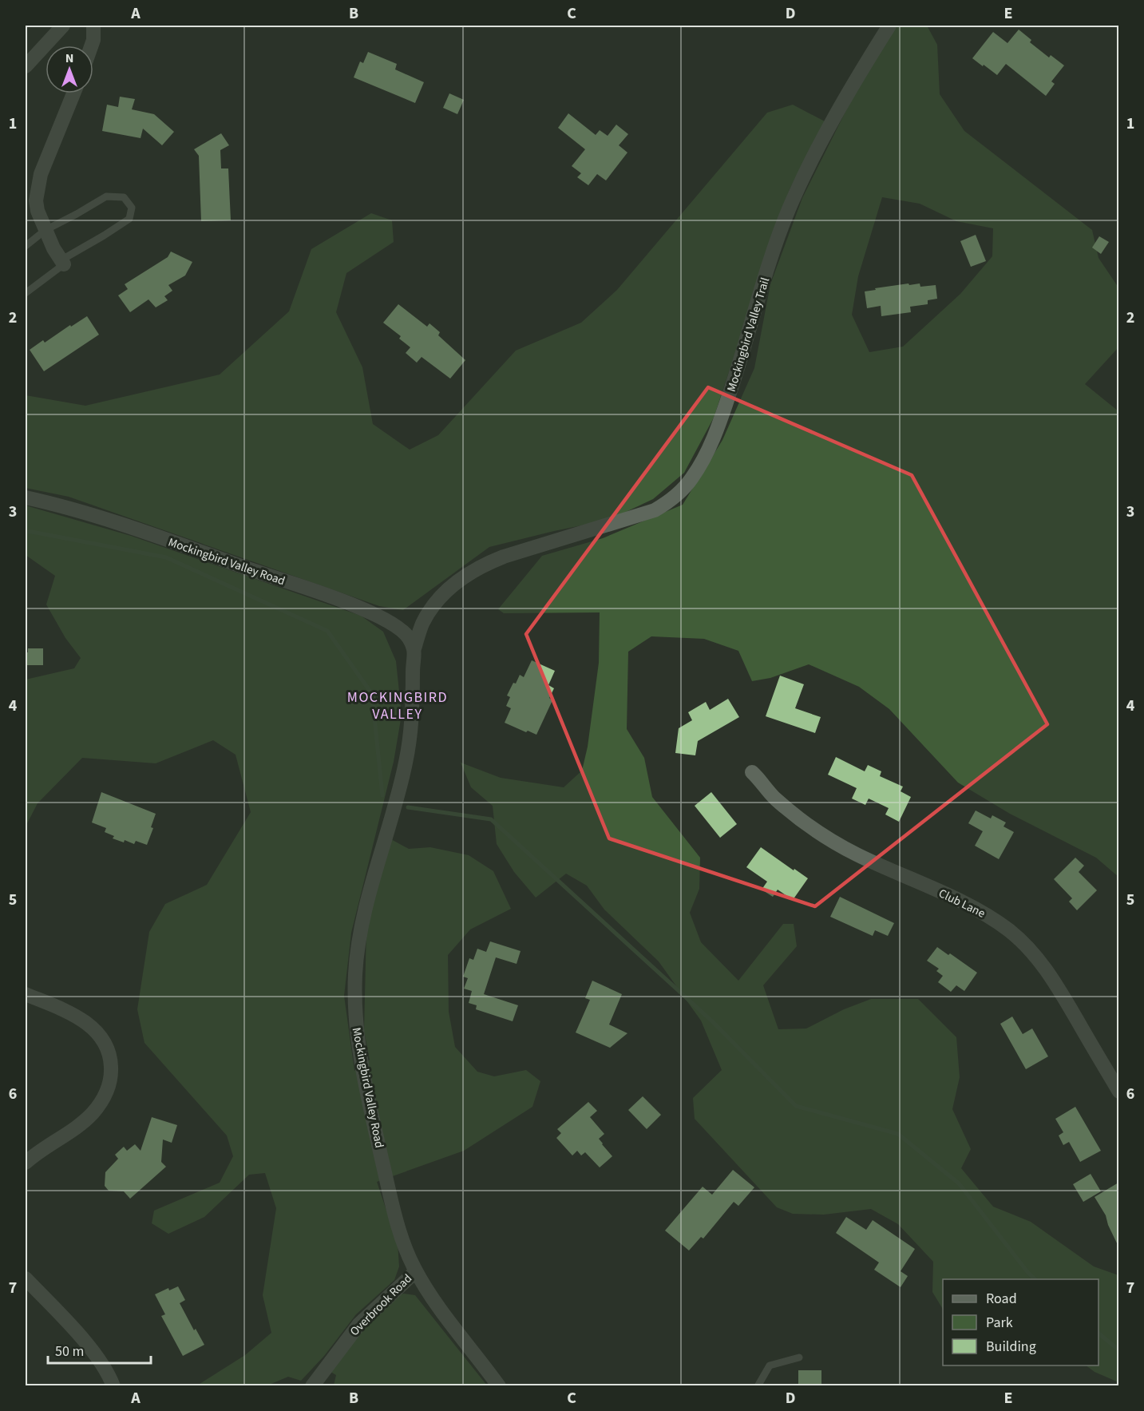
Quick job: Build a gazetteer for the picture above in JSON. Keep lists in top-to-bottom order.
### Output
{
  "streets": {
    "street": [
      "Mockingbird Valley Trail",
      "Mockingbird Valley Road",
      "Club Lane",
      "Overbrook Road"
    ]
  },
  "crossings": [
    ["Mockingbird Valley Trail", "Mockingbird Valley Road"],
    ["Mockingbird Valley Road", "Overbrook Road"]
  ],
  "districts": ["MOCKINGBIRD VALLEY"],
  "legend": ["Road", "Park", "Building"],
  "scale_bar": "50 m",
  "north": "top",
  "grid": {
    "columns": [
      "A",
      "B",
      "C",
      "D",
      "E"
    ],
    "rows": [
      "1",
      "2",
      "3",
      "4",
      "5",
      "6",
      "7"
    ]
  }
}
